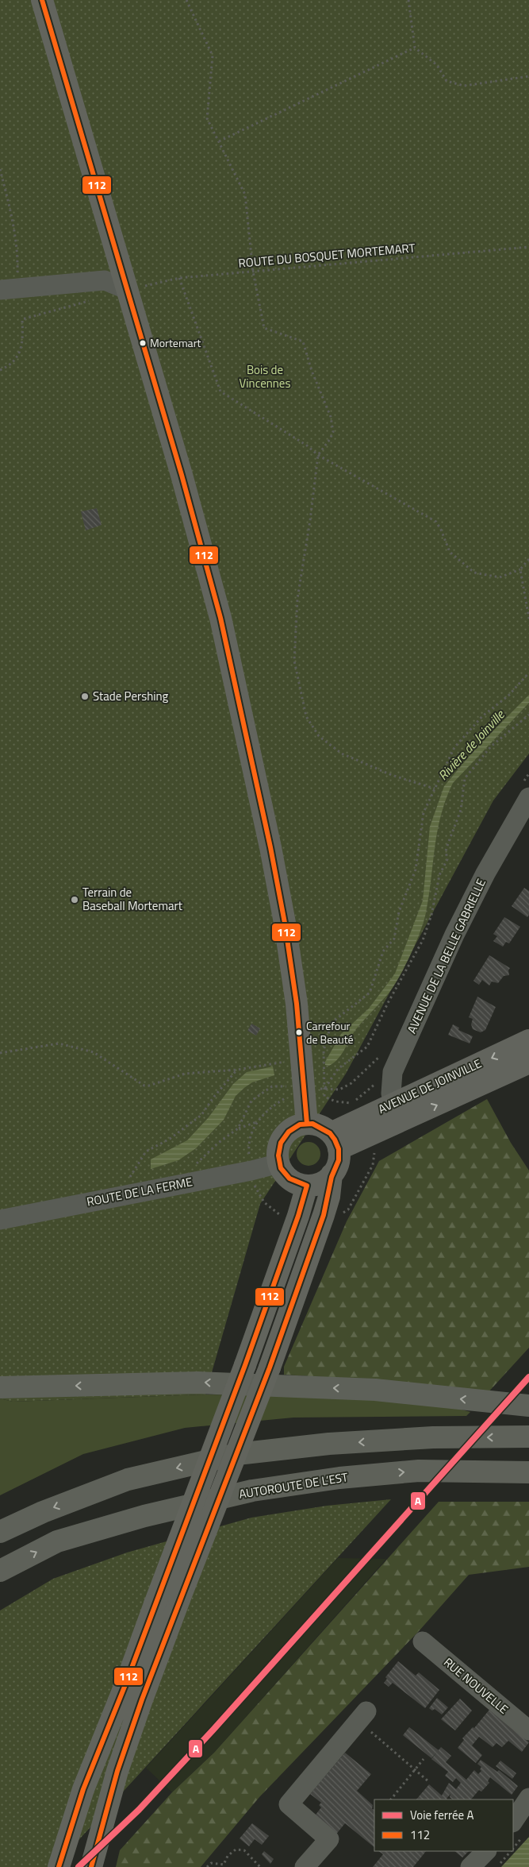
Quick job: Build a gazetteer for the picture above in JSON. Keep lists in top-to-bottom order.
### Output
{
  "streets": {
    "highway": ["AUTOROUTE DE L’EST"],
    "main road": ["AVENUE DE JOINVILLE"],
    "street": ["AVENUE DE LA BELLE GABRIELLE", "ROUTE DE LA FERME", "RUE NOUVELLE"],
    "path": ["ROUTE DU BOSQUET MORTEMART"]
  },
  "crossings": [
    ["AVENUE DE LA BELLE GABRIELLE", "AVENUE DE JOINVILLE"],
    ["AVENUE DE JOINVILLE", "ROUTE DE LA FERME"]
  ],
  "water": ["Rivière de Joinville"],
  "parks": ["Bois de Vincennes"],
  "places": [
    "Mortemart",
    "Stade Pershing",
    "Terrain de Baseball Mortemart",
    "Carrefour de Beauté"
  ],
  "lines": ["transit line 112", "rail line A"],
  "legend": ["Voie ferrée A", "112"]
}
